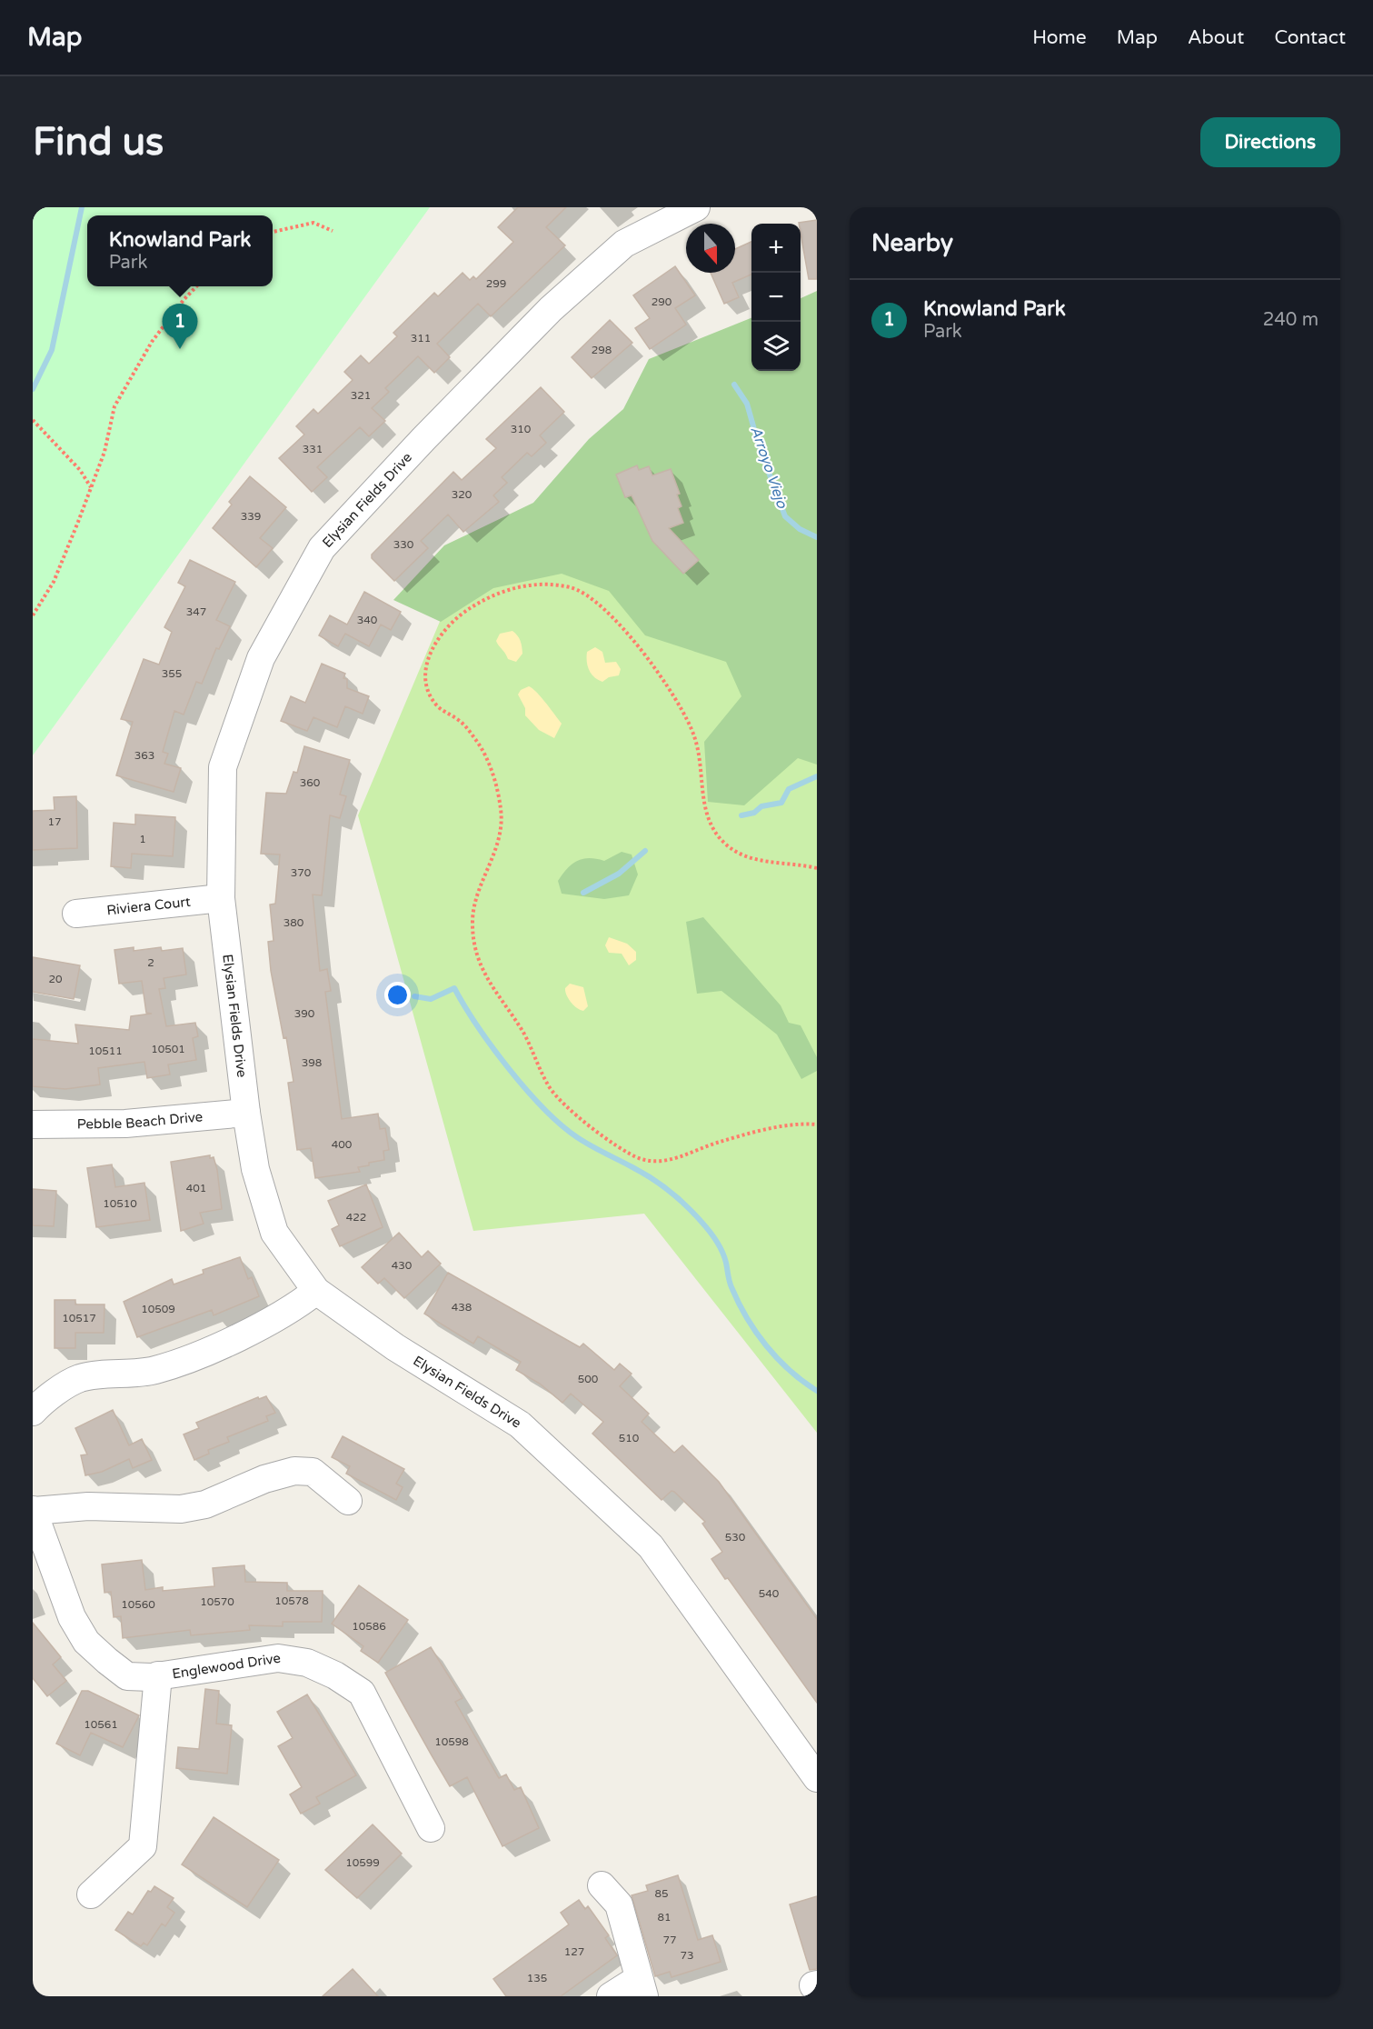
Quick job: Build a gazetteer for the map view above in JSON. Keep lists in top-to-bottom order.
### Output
{
  "streets": {
    "street": [
      "Elysian Fields Drive",
      "Riviera Court",
      "Pebble Beach Drive",
      "Englewood Drive"
    ]
  },
  "crossings": [
    ["Elysian Fields Drive", "Riviera Court"],
    ["Elysian Fields Drive", "Pebble Beach Drive"]
  ],
  "water": ["Arroyo Viejo"],
  "house_numbers": [
    "299",
    "290",
    "311",
    "298",
    "321",
    "310",
    "331",
    "320",
    "339",
    "330",
    "347",
    "340",
    "355",
    "363",
    "360",
    "17",
    "1",
    "370",
    "380",
    "2",
    "20",
    "390",
    "10501",
    "10511",
    "398",
    "400",
    "401",
    "10510",
    "422",
    "430",
    "438",
    "10509",
    "10517",
    "500",
    "510",
    "530",
    "540",
    "10578",
    "10570",
    "10560",
    "10586",
    "10561",
    "10598",
    "10599",
    "85",
    "81",
    "77",
    "127",
    "73",
    "135"
  ],
  "north": "bottom",
  "page": {
    "header": "Map",
    "nav": [
      "Home",
      "Map",
      "About",
      "Contact"
    ],
    "buttons": "Directions",
    "title": "Find us",
    "heading": "Nearby",
    "popup": ["Knowland Park", "Park"],
    "map_buttons": ["+", "−"],
    "list": [
      {
        "mark": "1",
        "name": "Knowland Park",
        "note": "Park",
        "value": "240 m"
      }
    ],
    "pins": "1"
  }
}
